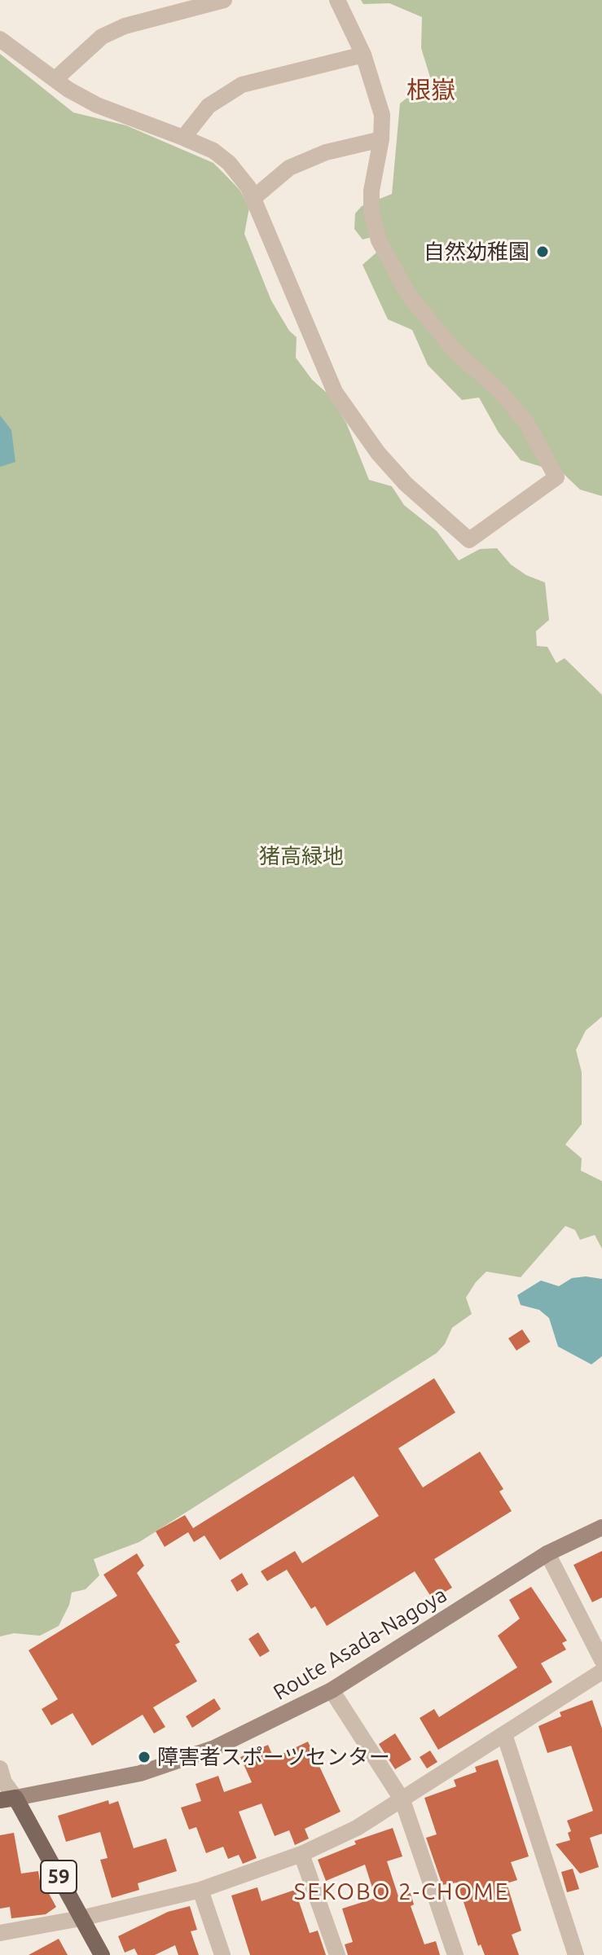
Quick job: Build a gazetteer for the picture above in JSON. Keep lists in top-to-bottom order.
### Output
{
  "streets": {
    "main road": ["Route Asada-Nagoya", "59"]
  },
  "crossings": [
    ["Route Asada-Nagoya", "59"]
  ],
  "districts": ["根嶽", "SEKOBO 2-CHOME"],
  "parks": ["猪高緑地"],
  "places": ["自然幼稚園", "障害者スポーツセンター"]
}
